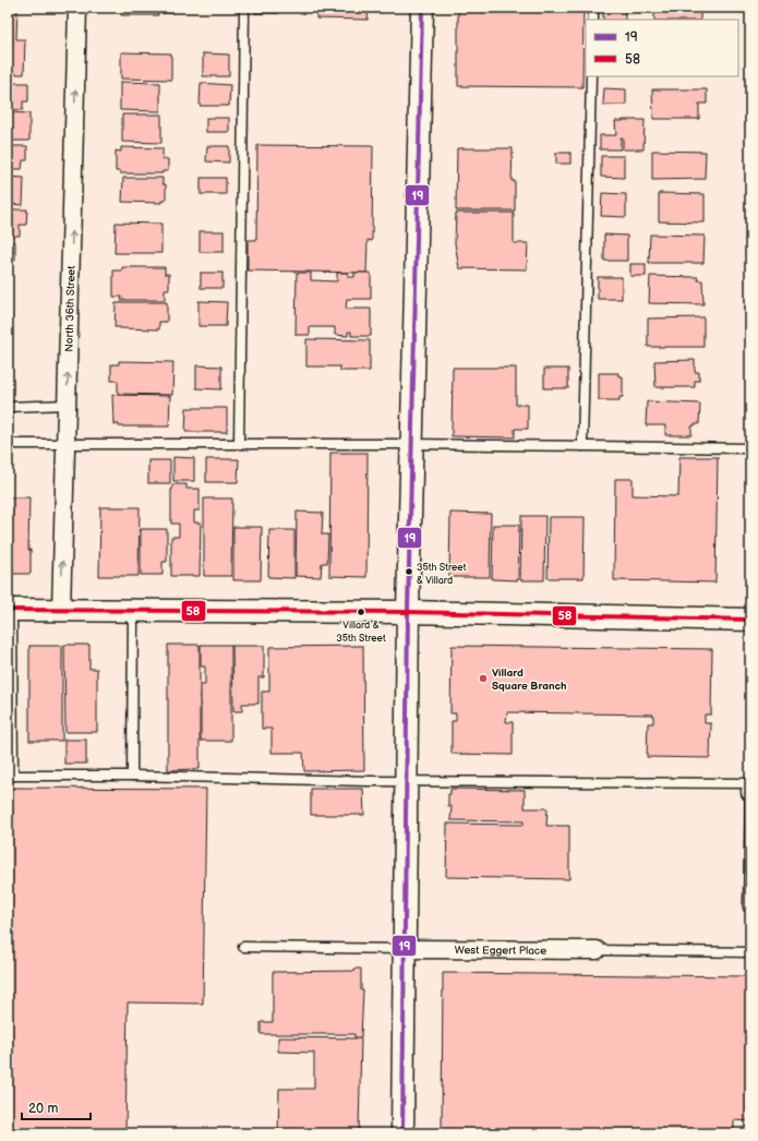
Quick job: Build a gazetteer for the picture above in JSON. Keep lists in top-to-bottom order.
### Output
{
  "streets": {
    "street": ["North 36th Street", "West Eggert Place"]
  },
  "one_way": ["North 36th Street"],
  "places": ["35th Street & Villard", "Villard & 35th Street", "Villard Square Branch"],
  "lines": ["transit line 19", "transit line 58"],
  "legend": ["19", "58"],
  "scale_bar": "20 m"
}
